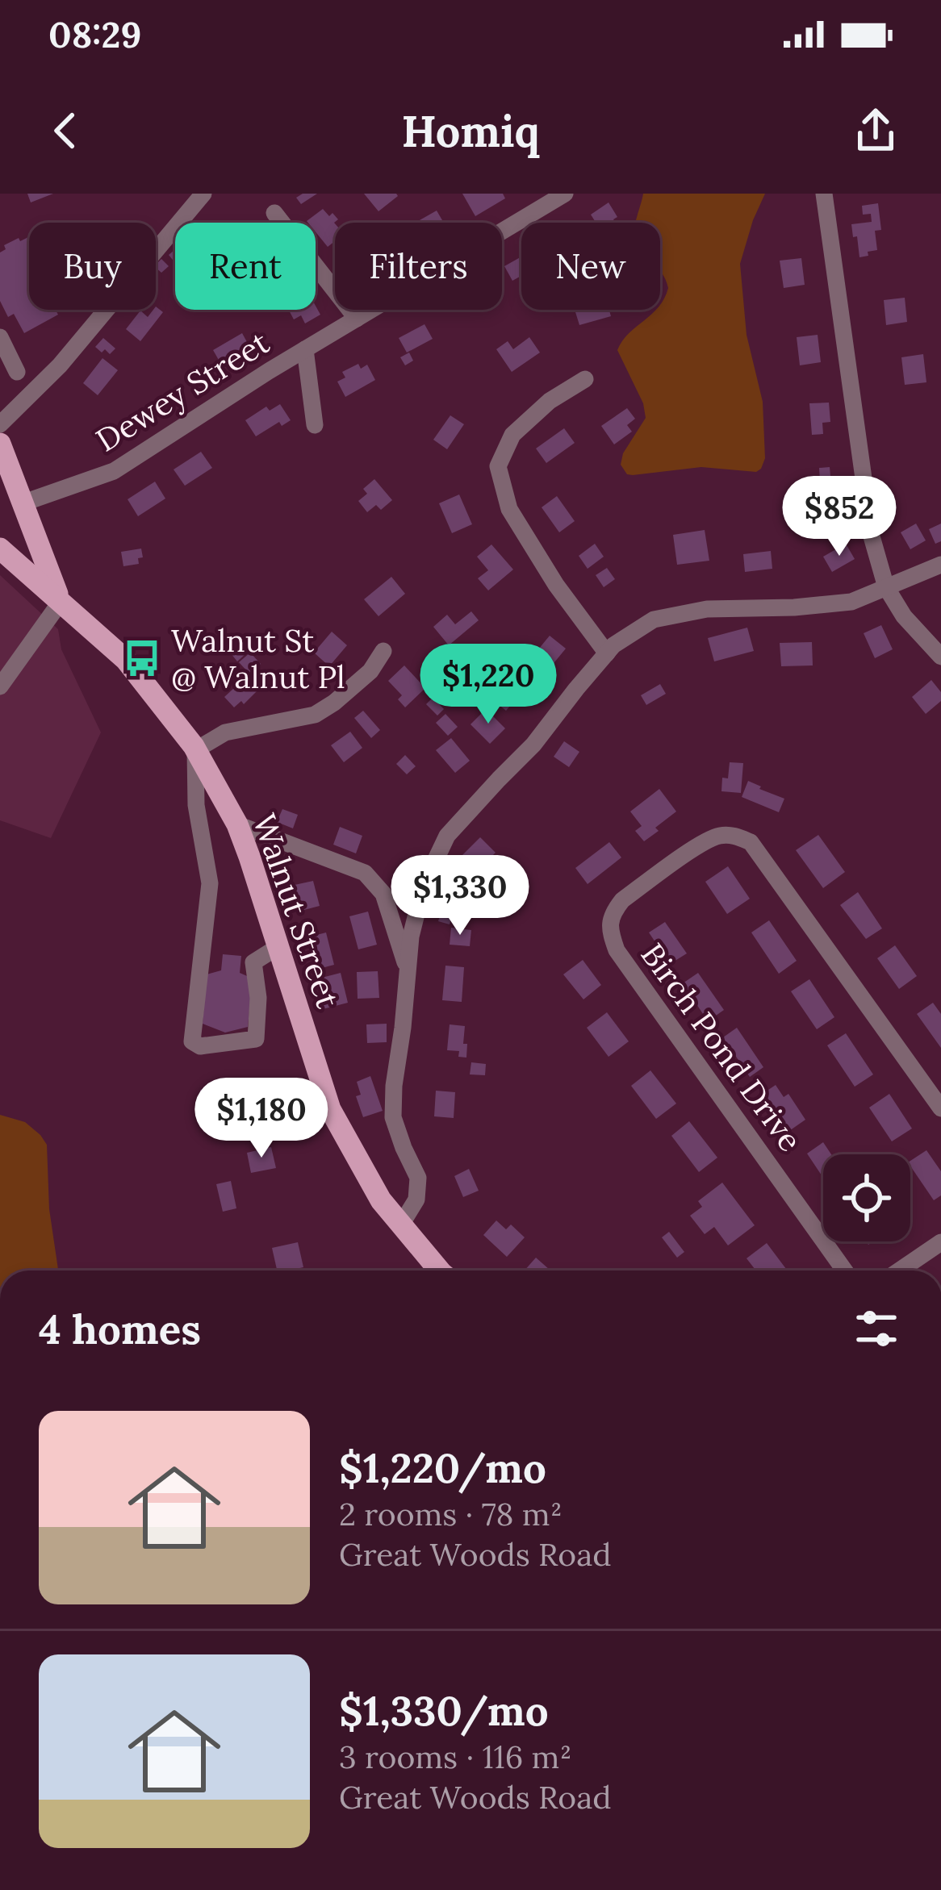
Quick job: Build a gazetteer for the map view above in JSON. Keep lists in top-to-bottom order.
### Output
{
  "streets": {
    "main road": ["Walnut Street"],
    "street": ["Dewey Street", "Birch Pond Drive"]
  },
  "places": {
    "bus stop": ["Walnut St @ Walnut Pl"]
  },
  "page": {
    "status": "08:29",
    "header": "Homiq",
    "chip": [
      "Buy",
      "Rent",
      "Filters",
      "New"
    ],
    "price": [
      "$852",
      "$1,220",
      "$1,330",
      "$1,180"
    ],
    "heading": "4 homes",
    "list": [
      {
        "name": "$1,220/mo",
        "note": "2 rooms · 78 m² · Great Woods Road"
      },
      {
        "name": "$1,330/mo",
        "note": "3 rooms · 116 m² · Great Woods Road"
      }
    ]
  }
}
